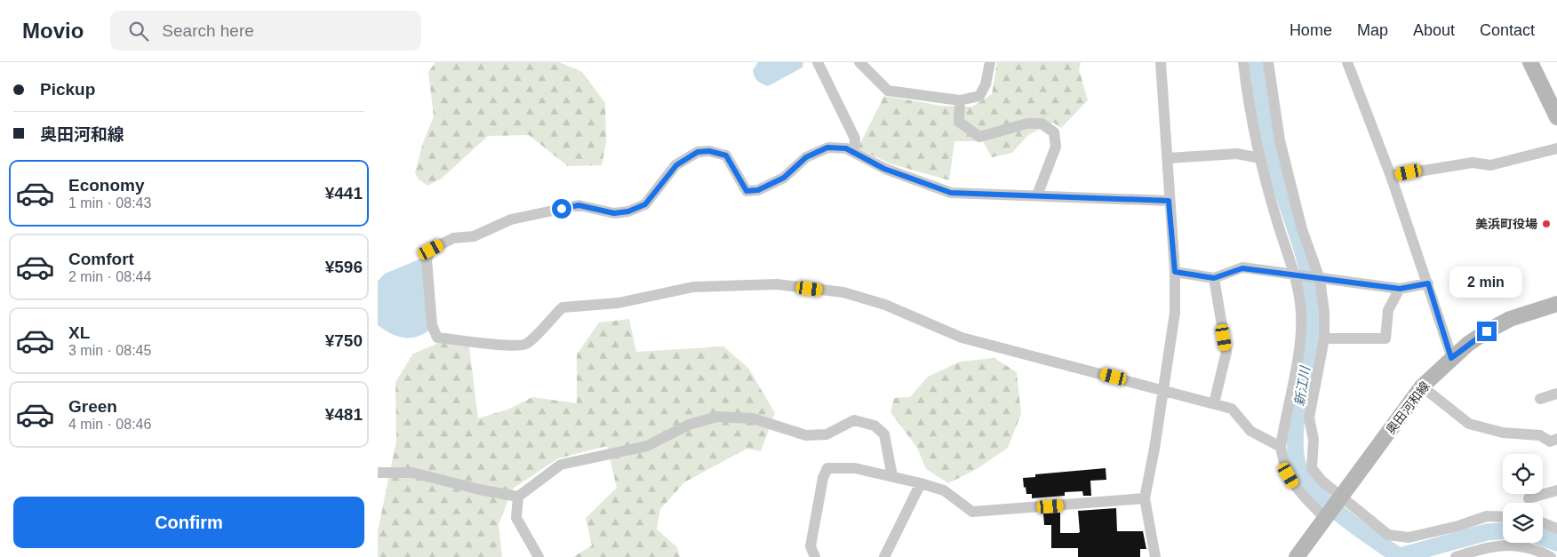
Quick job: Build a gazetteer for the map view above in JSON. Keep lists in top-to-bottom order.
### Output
{
  "streets": {
    "main road": ["奥田河和線"]
  },
  "water": ["新江川"],
  "places": ["美浜町役場"],
  "page": {
    "header": "Movio",
    "search": "Search here",
    "nav": [
      "Home",
      "Map",
      "About",
      "Contact"
    ],
    "banner": ["Pickup", "奥田河和線"],
    "list": [
      {
        "name": "Economy",
        "note": "1 min · 08:43",
        "value": "¥441"
      },
      {
        "name": "Comfort",
        "note": "2 min · 08:44",
        "value": "¥596"
      },
      {
        "name": "XL",
        "note": "3 min · 08:45",
        "value": "¥750"
      },
      {
        "name": "Green",
        "note": "4 min · 08:46",
        "value": "¥481"
      }
    ],
    "bubble": "2 min",
    "buttons": "Confirm"
  }
}
